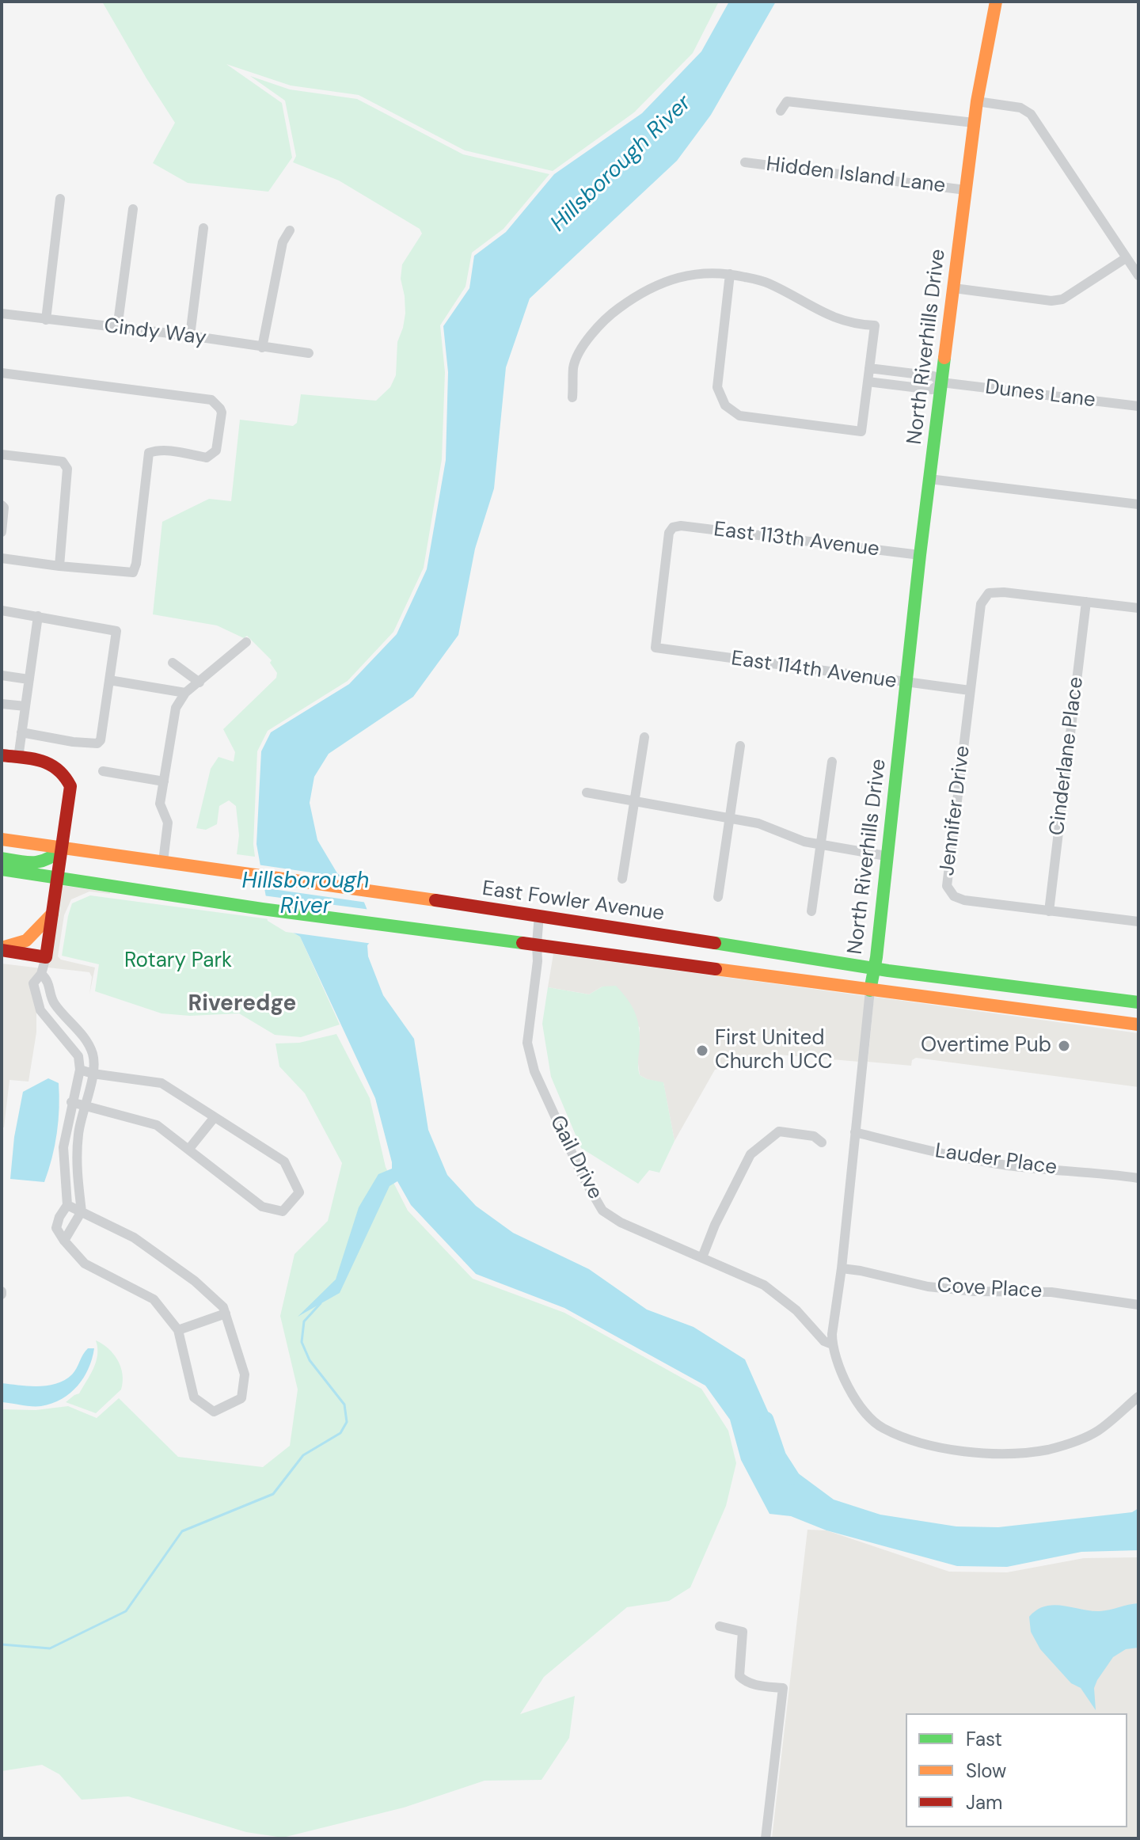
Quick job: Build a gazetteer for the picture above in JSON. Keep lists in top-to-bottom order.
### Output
{
  "streets": {
    "main road": ["North Riverhills Drive", "East Fowler Avenue"],
    "street": [
      "Hidden Island Lane",
      "Cindy Way",
      "Dunes Lane",
      "East 113th Avenue",
      "East 114th Avenue",
      "Cinderlane Place",
      "Jennifer Drive",
      "Gail Drive",
      "Lauder Place",
      "Cove Place"
    ]
  },
  "crossings": [
    ["Hidden Island Lane", "North Riverhills Drive"],
    ["North Riverhills Drive", "Dunes Lane"],
    ["North Riverhills Drive", "East 113th Avenue"],
    ["North Riverhills Drive", "East 114th Avenue"],
    ["North Riverhills Drive", "East Fowler Avenue"],
    ["North Riverhills Drive", "Gail Drive"],
    ["North Riverhills Drive", "Lauder Place"],
    ["North Riverhills Drive", "Cove Place"],
    ["East 113th Avenue", "East 114th Avenue"],
    ["East 114th Avenue", "Jennifer Drive"],
    ["Cinderlane Place", "Jennifer Drive"],
    ["East Fowler Avenue", "Gail Drive"]
  ],
  "districts": ["Riveredge"],
  "water": ["Hillsborough River"],
  "parks": ["Rotary Park"],
  "places": ["Overtime Pub", "First United Church UCC"],
  "legend": ["Fast", "Slow", "Jam"]
}
